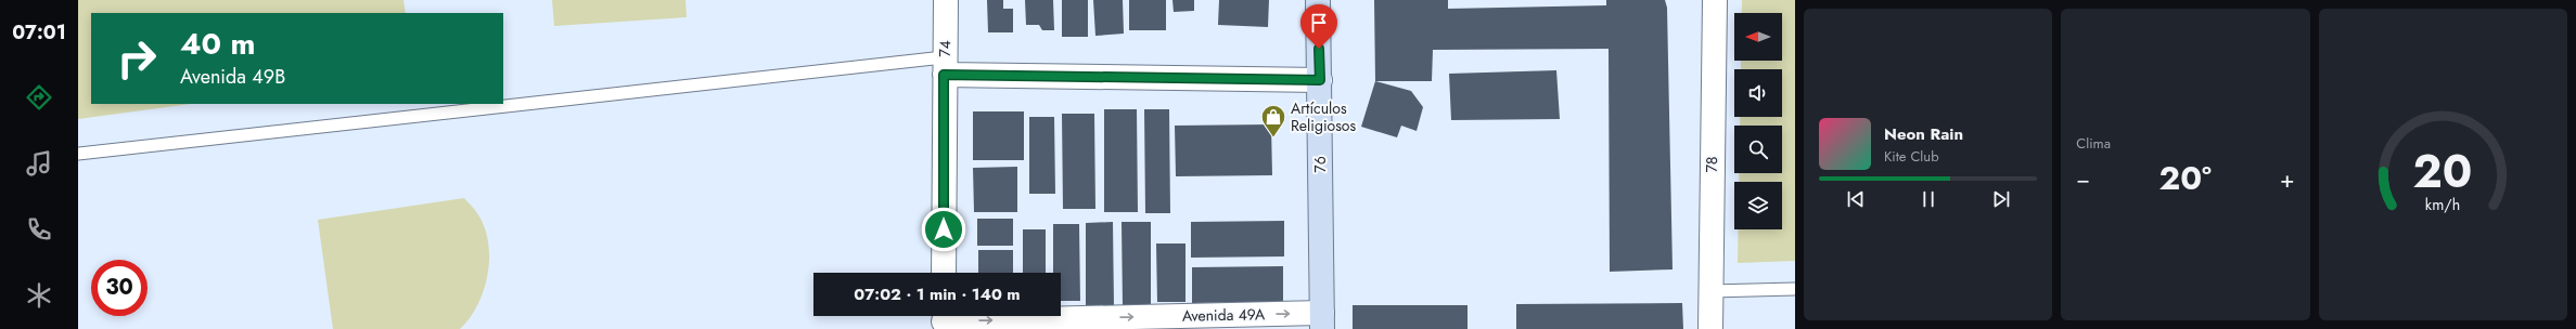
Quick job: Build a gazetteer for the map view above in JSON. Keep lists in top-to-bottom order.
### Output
{
  "streets": {
    "street": [
      "74",
      "76",
      "78",
      "Avenida 49A"
    ]
  },
  "crossings": [
    ["76", "Avenida 49A"]
  ],
  "one_way": ["Avenida 49A"],
  "places": {
    "shop": ["Artículos Religiosos"]
  },
  "north": "left",
  "page": {
    "tabs": "07:01",
    "tile": "Clima",
    "turn": ["40 m", "Avenida 49B"],
    "song": ["Neon Rain", "Kite Club"],
    "heat": ["−", "20°", "+"],
    "limit": "30",
    "trip": "07:02 · 1 min · 140 m",
    "gauge": ["20", "km/h"]
  }
}
